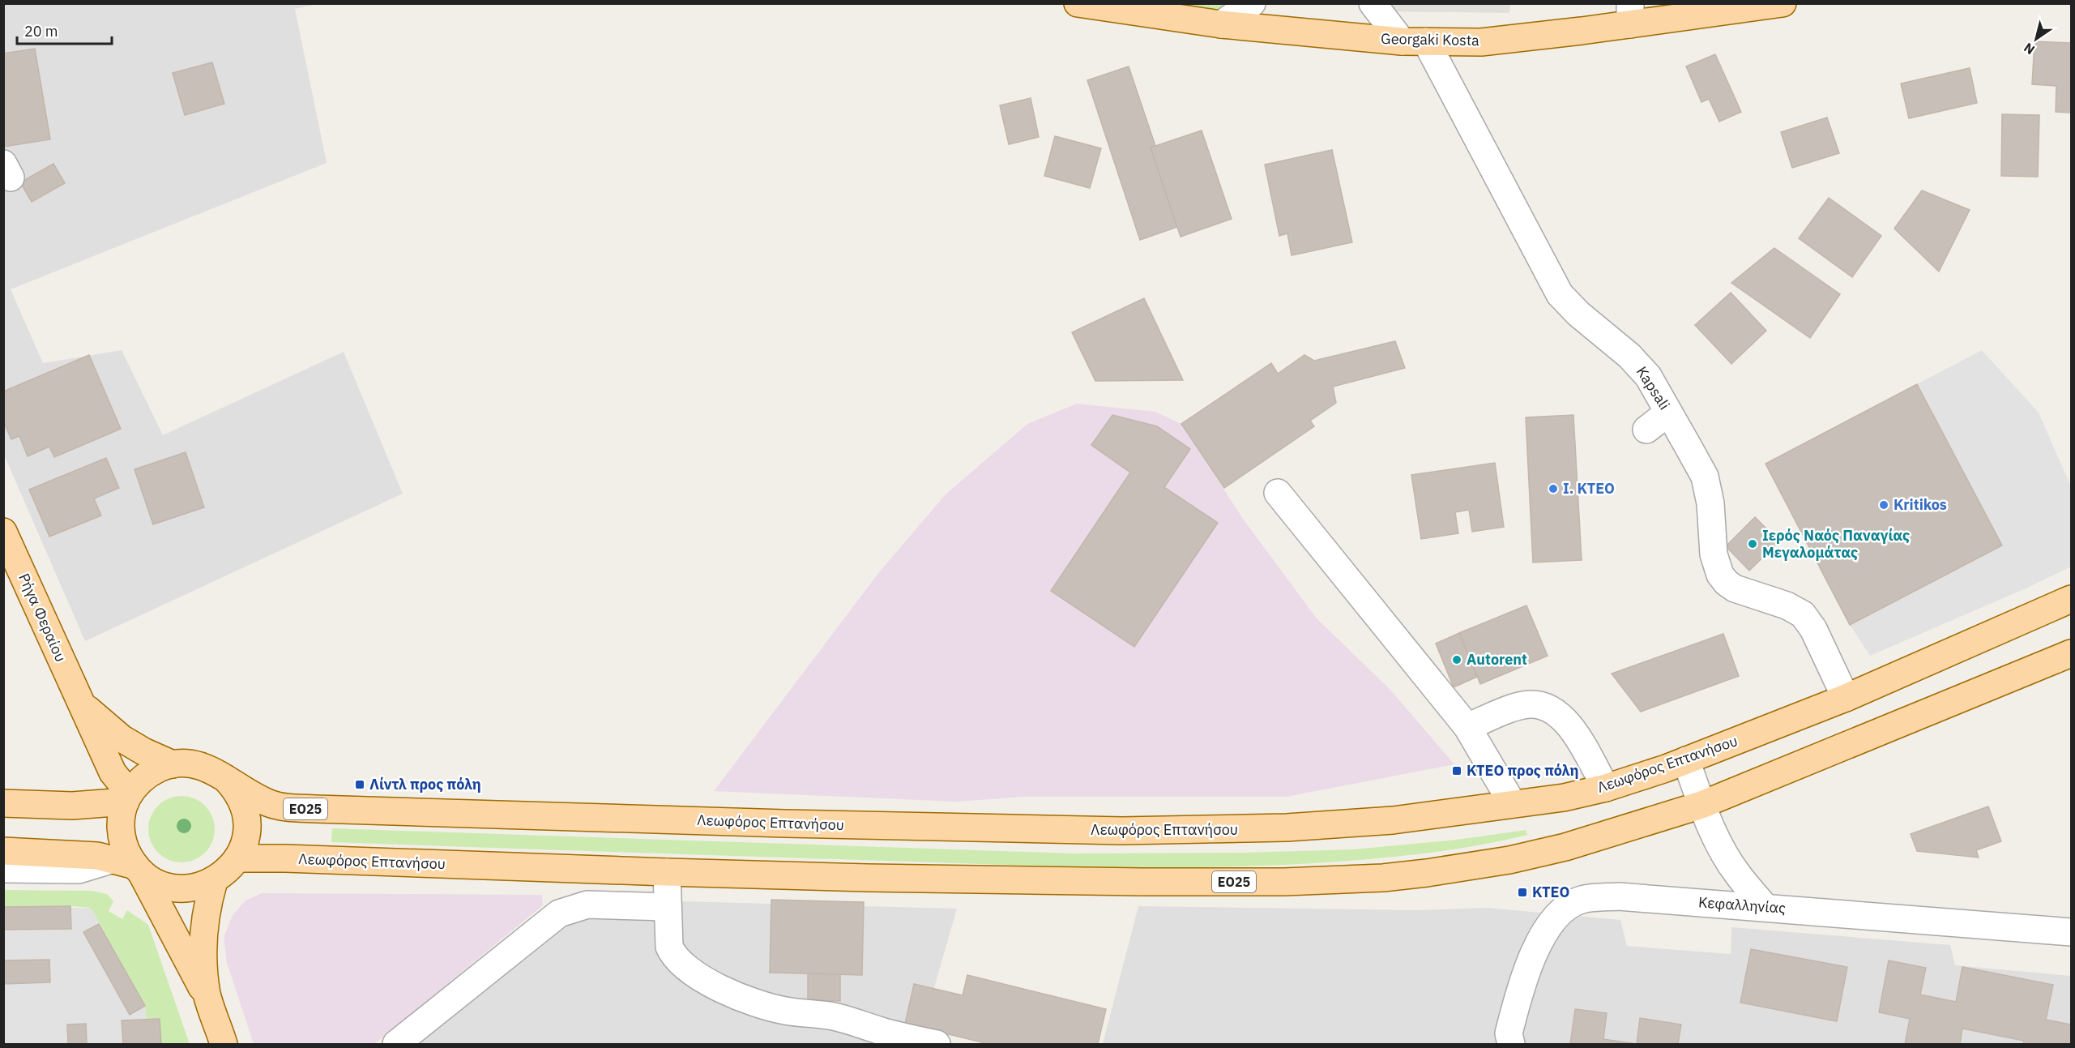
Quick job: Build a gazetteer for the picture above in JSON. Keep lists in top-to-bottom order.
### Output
{
  "streets": {
    "main road": [
      "Georgaki Kosta",
      "Ρήγα Φεραίου",
      "Λεωφόρος Επτανήσου",
      "ΕΟ25"
    ],
    "street": ["Kapsali", "Κεφαλληνίας"]
  },
  "crossings": [
    ["Georgaki Kosta", "Kapsali"],
    ["Kapsali", "Λεωφόρος Επτανήσου"],
    ["Ρήγα Φεραίου", "Λεωφόρος Επτανήσου"]
  ],
  "places": {
    "other": [
      "Ι. ΚΤΕΟ",
      "Kritikos",
      "Ιερός Ναός Παναγίας Μεγαλομάτας",
      "Autorent"
    ],
    "transit": ["ΚΤΕΟ προς πόλη", "Λίντλ προς πόλη", "ΚΤΕΟ"]
  },
  "scale_bar": "20 m",
  "north": "bottom left"
}
